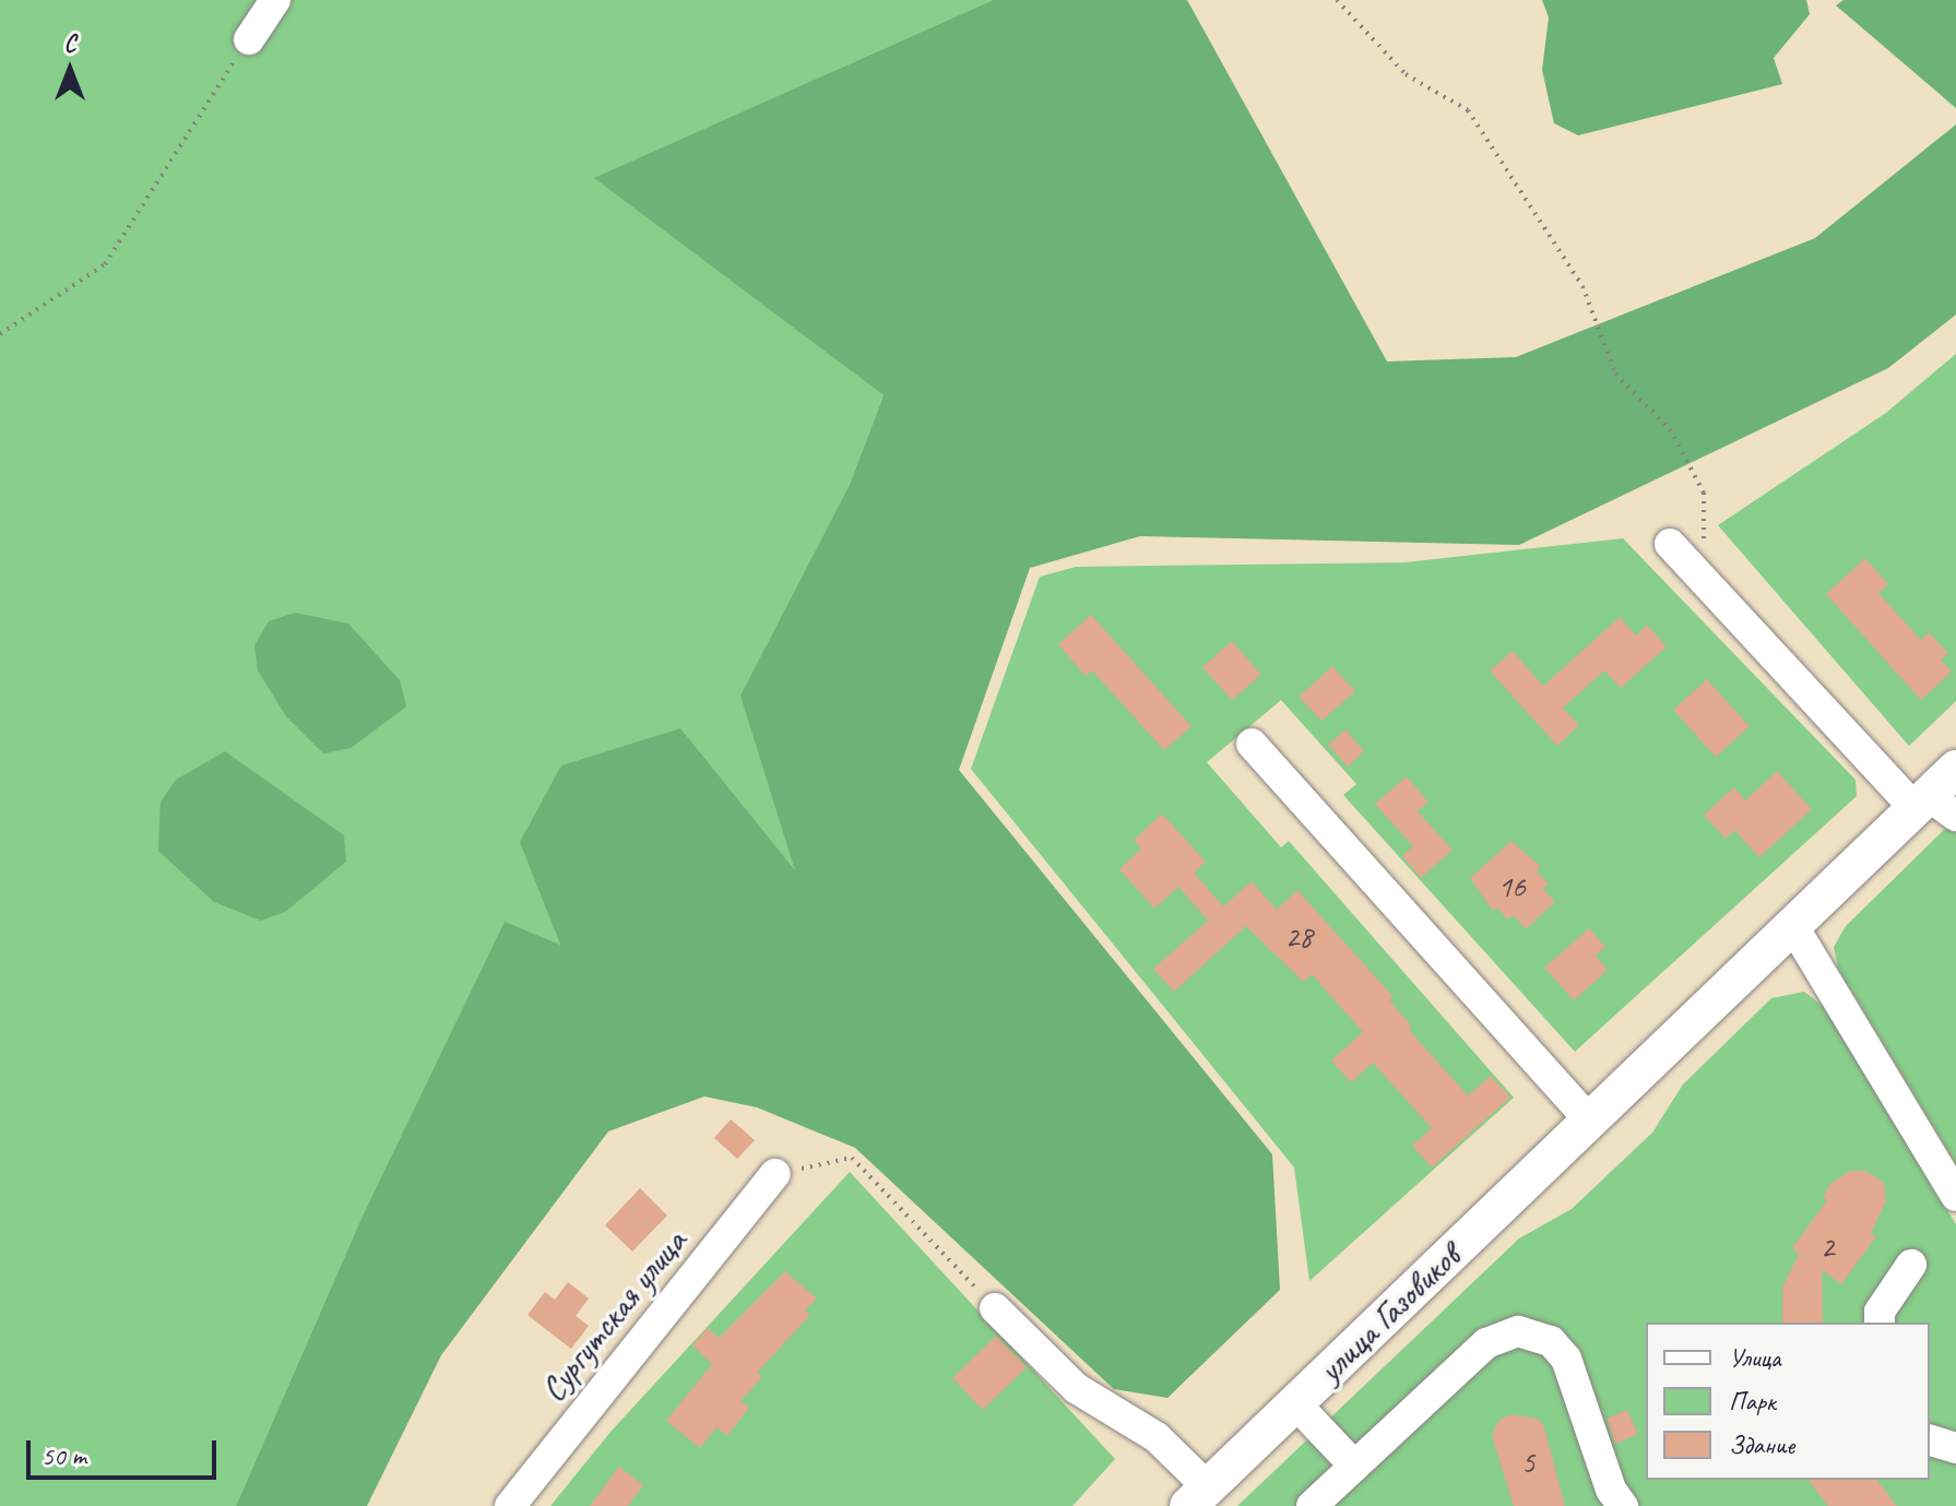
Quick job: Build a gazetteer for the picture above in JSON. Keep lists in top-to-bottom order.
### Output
{
  "streets": {
    "street": ["улица Газовиков", "Сургутская улица"]
  },
  "house_numbers": [
    "16",
    "28",
    "2",
    "5"
  ],
  "legend": ["Улица", "Парк", "Здание"],
  "scale_bar": "50 m",
  "north": "top"
}
